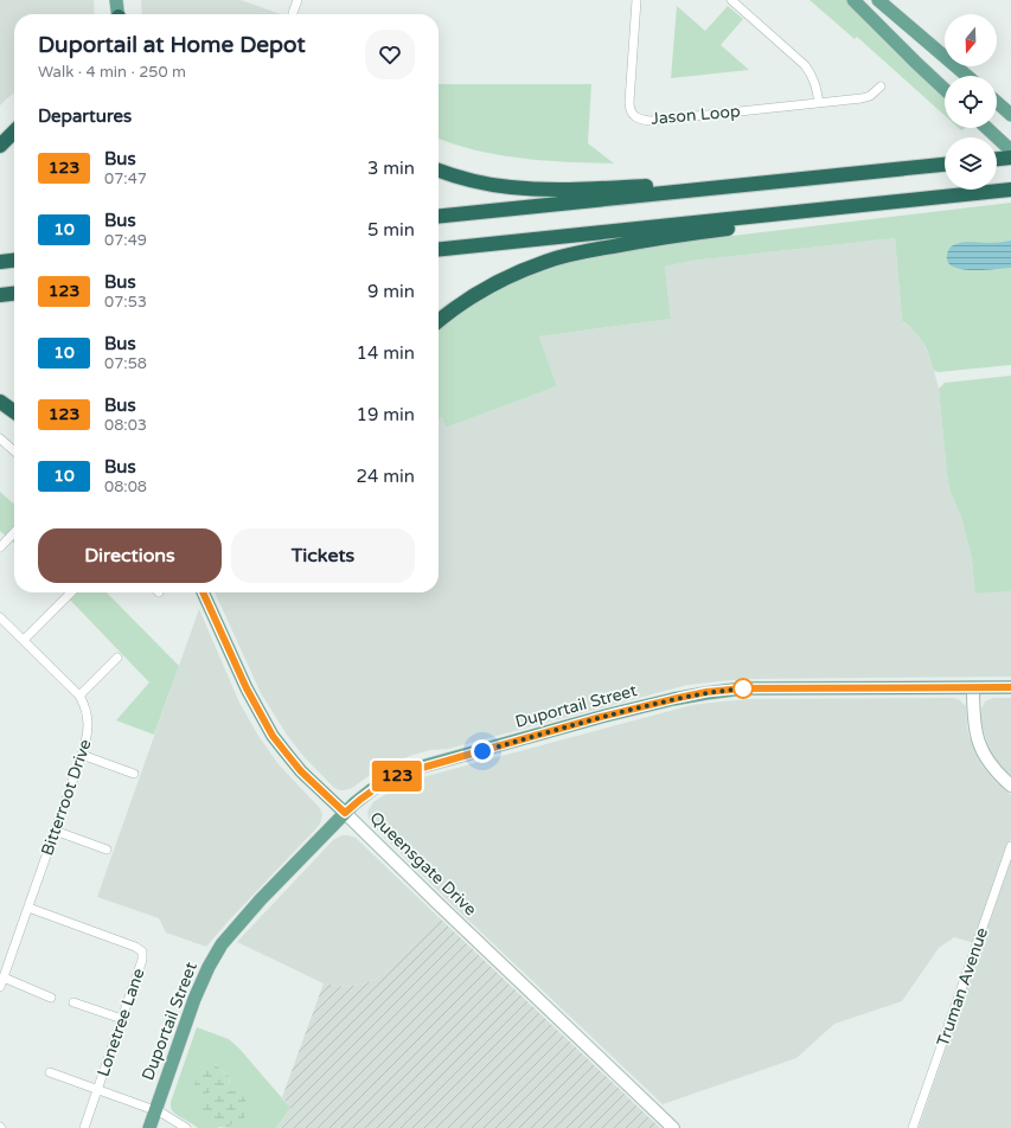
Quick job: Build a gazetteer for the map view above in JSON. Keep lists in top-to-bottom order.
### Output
{
  "streets": {
    "main road": ["Duportail Street", "Queensgate Drive"],
    "street": [
      "Jason Loop",
      "Bitterroot Drive",
      "Truman Avenue",
      "Lonetree Lane"
    ]
  },
  "crossings": [
    ["Duportail Street", "Queensgate Drive"],
    ["Bitterroot Drive", "Lonetree Lane"]
  ],
  "lines": ["bus line 123"],
  "north": "bottom",
  "page": {
    "on_map": "123",
    "heading": [
      ["Duportail at Home Depot", "Walk · 4 min · 250 m"],
      "Departures"
    ],
    "list": [
      {
        "mark": "123",
        "name": "Bus",
        "note": "07:47",
        "value": "3 min"
      },
      {
        "mark": "10",
        "name": "Bus",
        "note": "07:49",
        "value": "5 min"
      },
      {
        "mark": "123",
        "name": "Bus",
        "note": "07:53",
        "value": "9 min"
      },
      {
        "mark": "10",
        "name": "Bus",
        "note": "07:58",
        "value": "14 min"
      },
      {
        "mark": "123",
        "name": "Bus",
        "note": "08:03",
        "value": "19 min"
      },
      {
        "mark": "10",
        "name": "Bus",
        "note": "08:08",
        "value": "24 min"
      }
    ],
    "buttons": ["Directions", "Tickets"]
  }
}
